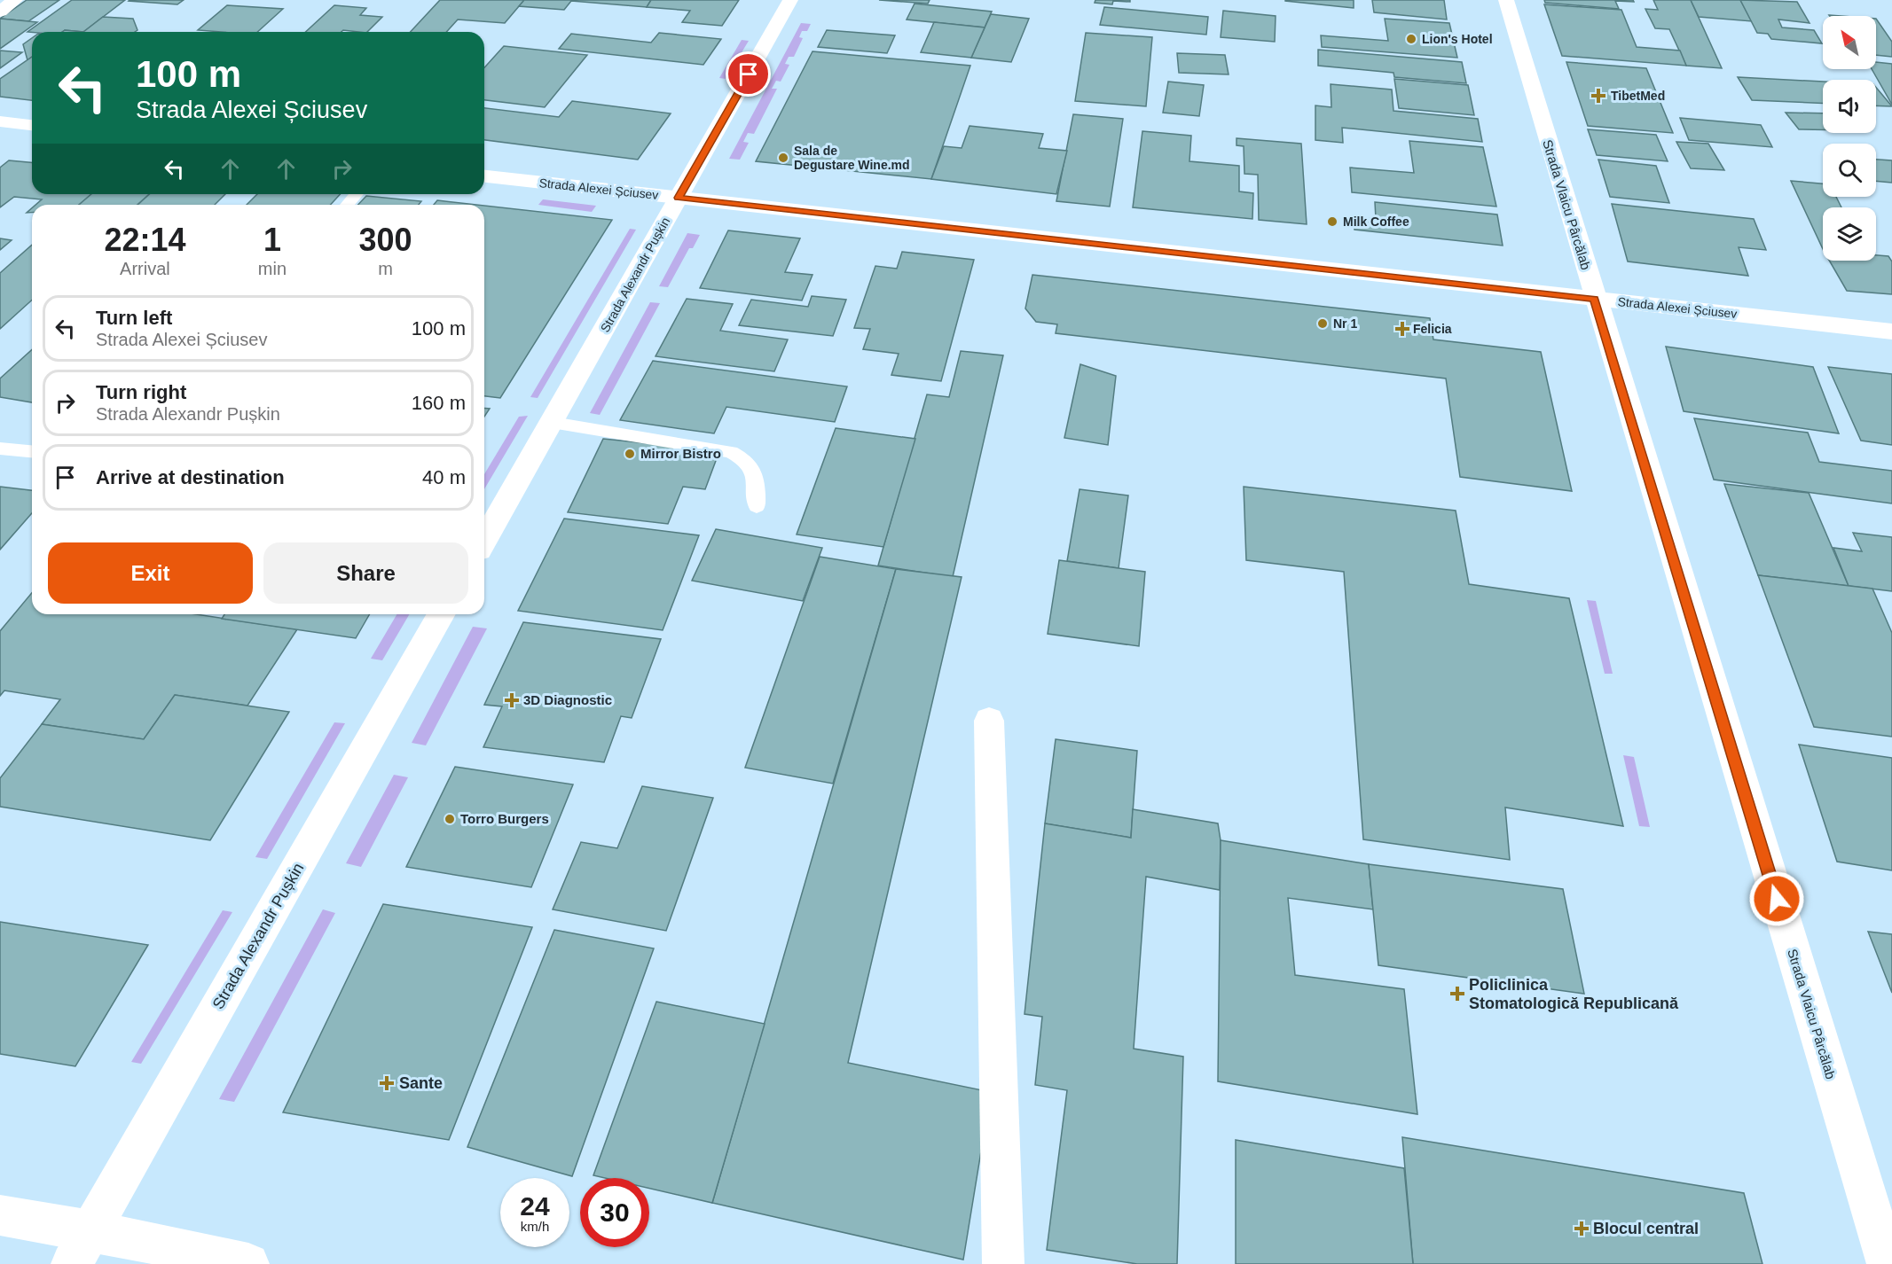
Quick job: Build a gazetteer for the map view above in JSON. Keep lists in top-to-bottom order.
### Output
{
  "streets": {
    "street": ["Strada Alexei Șciusev", "Strada Vlaicu Pârcălab", "Strada Alexandr Pușkin"]
  },
  "crossings": [
    ["Strada Alexei Șciusev", "Strada Vlaicu Pârcălab"],
    ["Strada Alexei Șciusev", "Strada Alexandr Pușkin"]
  ],
  "places": {
    "other": [
      "Lion's Hotel",
      "Sala de Degustare Wine.md",
      "Milk Coffee",
      "Nr 1",
      "Mirror Bistro",
      "Torro Burgers"
    ],
    "health": [
      "TibetMed",
      "Felicia",
      "3D Diagnostic",
      "Policlinica Stomatologică Republicană",
      "Sante",
      "Blocul central"
    ]
  },
  "north": "top left",
  "page": {
    "turn": ["100 m", "Strada Alexei Șciusev"],
    "eta": [
      "22:14",
      "Arrival",
      "1",
      "min",
      "300",
      "m"
    ],
    "list": [
      {
        "name": "Turn left",
        "note": "Strada Alexei Șciusev",
        "value": "100 m"
      },
      {
        "name": "Turn right",
        "note": "Strada Alexandr Pușkin",
        "value": "160 m"
      },
      {
        "name": "Arrive at destination",
        "value": "40 m"
      }
    ],
    "buttons": ["Exit", "Share"],
    "speed": "24 km/h",
    "limit": "30"
  }
}
